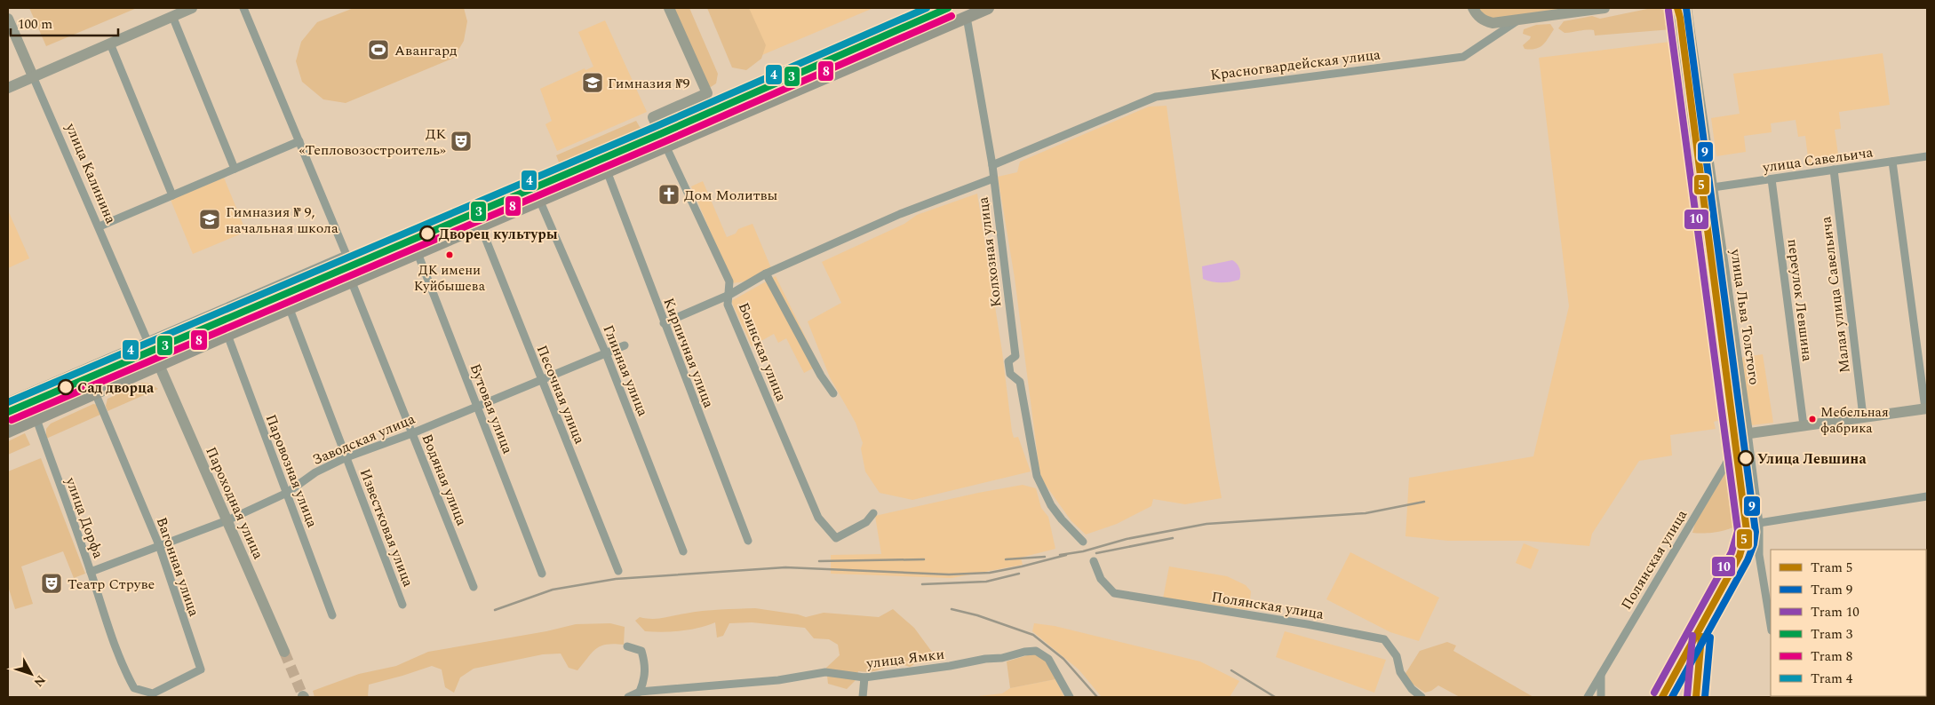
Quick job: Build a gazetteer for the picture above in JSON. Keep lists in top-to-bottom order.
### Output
{
  "streets": {
    "street": [
      "Красногвардейская улица",
      "улица Савельича",
      "улица Калинина",
      "Колхозная улица",
      "Малая улица Савельича",
      "переулок Левшина",
      "улица Льва Толстого",
      "Боинская улица",
      "Кирпичная улица",
      "Глинная улица",
      "Песочная улица",
      "Бутовая улица",
      "Заводская улица",
      "Паровозная улица",
      "Водяная улица",
      "Пароходная улица",
      "улица Дорфа",
      "Известковая улица",
      "Полянская улица",
      "Вагонная улица",
      "улица Ямки"
    ]
  },
  "crossings": [
    ["Красногвардейская улица", "Колхозная улица"],
    ["улица Савельича", "Малая улица Савельича"],
    ["улица Савельича", "переулок Левшина"],
    ["улица Савельича", "улица Льва Толстого"],
    ["улица Льва Толстого", "Полянская улица"],
    ["Глинная улица", "Заводская улица"],
    ["Песочная улица", "Заводская улица"],
    ["Бутовая улица", "Заводская улица"],
    ["Заводская улица", "Паровозная улица"],
    ["Заводская улица", "Водяная улица"],
    ["Заводская улица", "Пароходная улица"],
    ["Заводская улица", "улица Дорфа"],
    ["Заводская улица", "Известковая улица"],
    ["Заводская улица", "Вагонная улица"],
    ["улица Дорфа", "Вагонная улица"]
  ],
  "places": {
    "sports": ["Авангард"],
    "school or university": ["Гимназия №9", "Гимназия № 9, начальная школа"],
    "theatre": ["ДК «Тепловозостроитель»", "Театр Струве"],
    "church": ["Дом Молитвы"],
    "other": [
      "Дворец культуры",
      "ДК имени Куйбышева",
      "Сад дворца",
      "Мебельная фабрика",
      "Улица Левшина"
    ]
  },
  "lines": [
    "tram line 5",
    "tram line 9",
    "tram line 3",
    "tram line 4",
    "tram line 10",
    "tram line 8"
  ],
  "legend": [
    "Tram 5",
    "Tram 9",
    "Tram 10",
    "Tram 3",
    "Tram 8",
    "Tram 4"
  ],
  "scale_bar": "100 m",
  "north": "bottom right"
}
